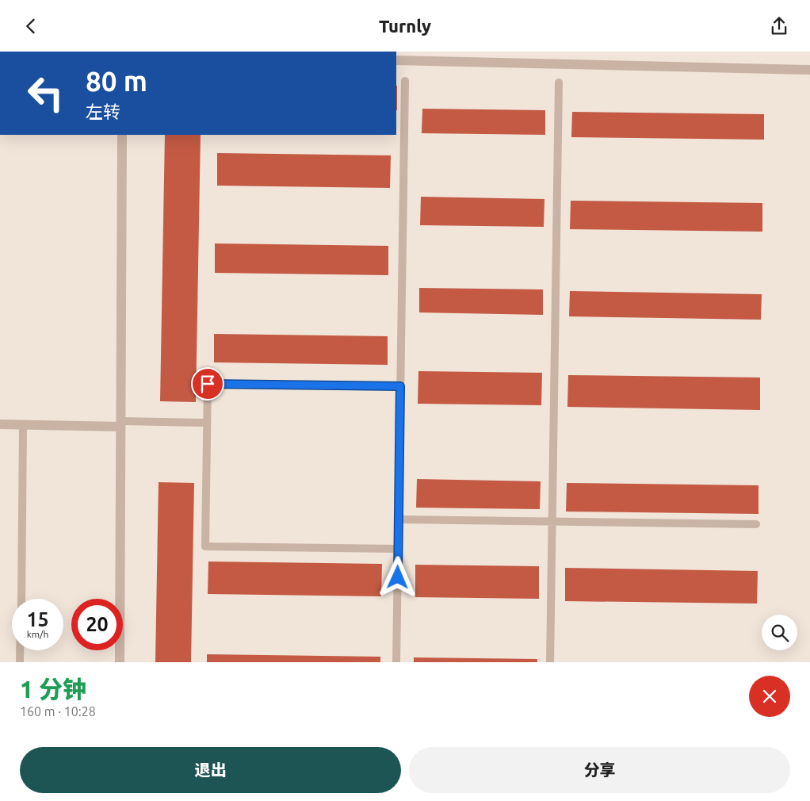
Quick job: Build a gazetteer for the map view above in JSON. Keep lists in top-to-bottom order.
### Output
{
  "page": {
    "header": "Turnly",
    "turn": ["80 m", "左转"],
    "speed": "15 km/h",
    "limit": "20",
    "heading": ["1 分钟", "160 m · 10:28"],
    "buttons": ["退出", "分享"]
  }
}
